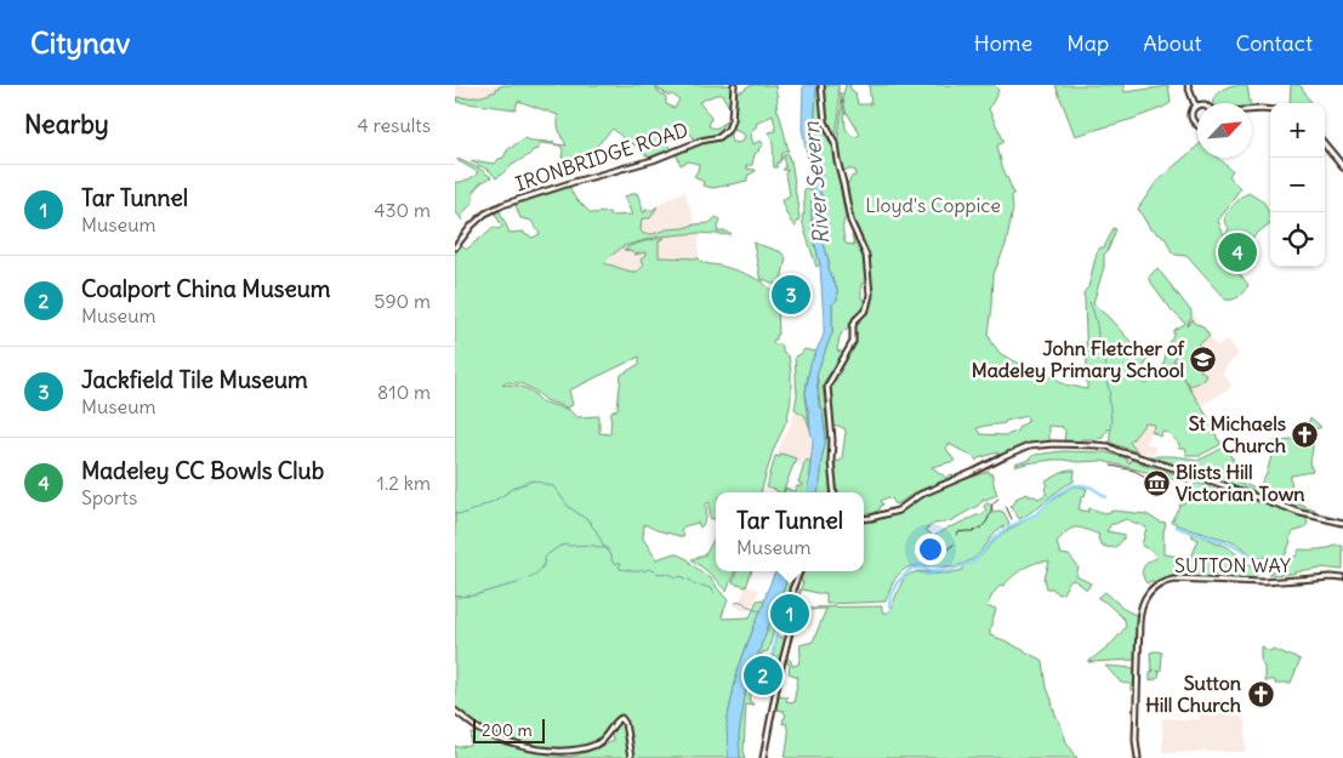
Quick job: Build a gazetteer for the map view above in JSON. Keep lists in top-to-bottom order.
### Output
{
  "streets": {
    "street": ["IRONBRIDGE ROAD", "SUTTON WAY"]
  },
  "water": ["River Severn"],
  "parks": ["Lloyd's Coppice"],
  "places": {
    "school or university": ["John Fletcher of Madeley Primary School"],
    "church": ["St Michaels Church", "Sutton Hill Church"],
    "museum": ["Blists Hill Victorian Town"]
  },
  "scale_bar": "200 m",
  "north": "top right",
  "page": {
    "header": "Citynav",
    "nav": [
      "Home",
      "Map",
      "About",
      "Contact"
    ],
    "heading": ["Nearby", "4 results"],
    "map_buttons": ["+", "−"],
    "list": [
      {
        "mark": "1",
        "name": "Tar Tunnel",
        "note": "Museum",
        "value": "430 m"
      },
      {
        "mark": "2",
        "name": "Coalport China Museum",
        "note": "Museum",
        "value": "590 m"
      },
      {
        "mark": "3",
        "name": "Jackfield Tile Museum",
        "note": "Museum",
        "value": "810 m"
      },
      {
        "mark": "4",
        "name": "Madeley CC Bowls Club",
        "note": "Sports",
        "value": "1.2 km"
      }
    ],
    "pins": [
      "4",
      "3",
      "1",
      "2"
    ],
    "popup": ["Tar Tunnel", "Museum"],
    "scale": "200 m"
  }
}
